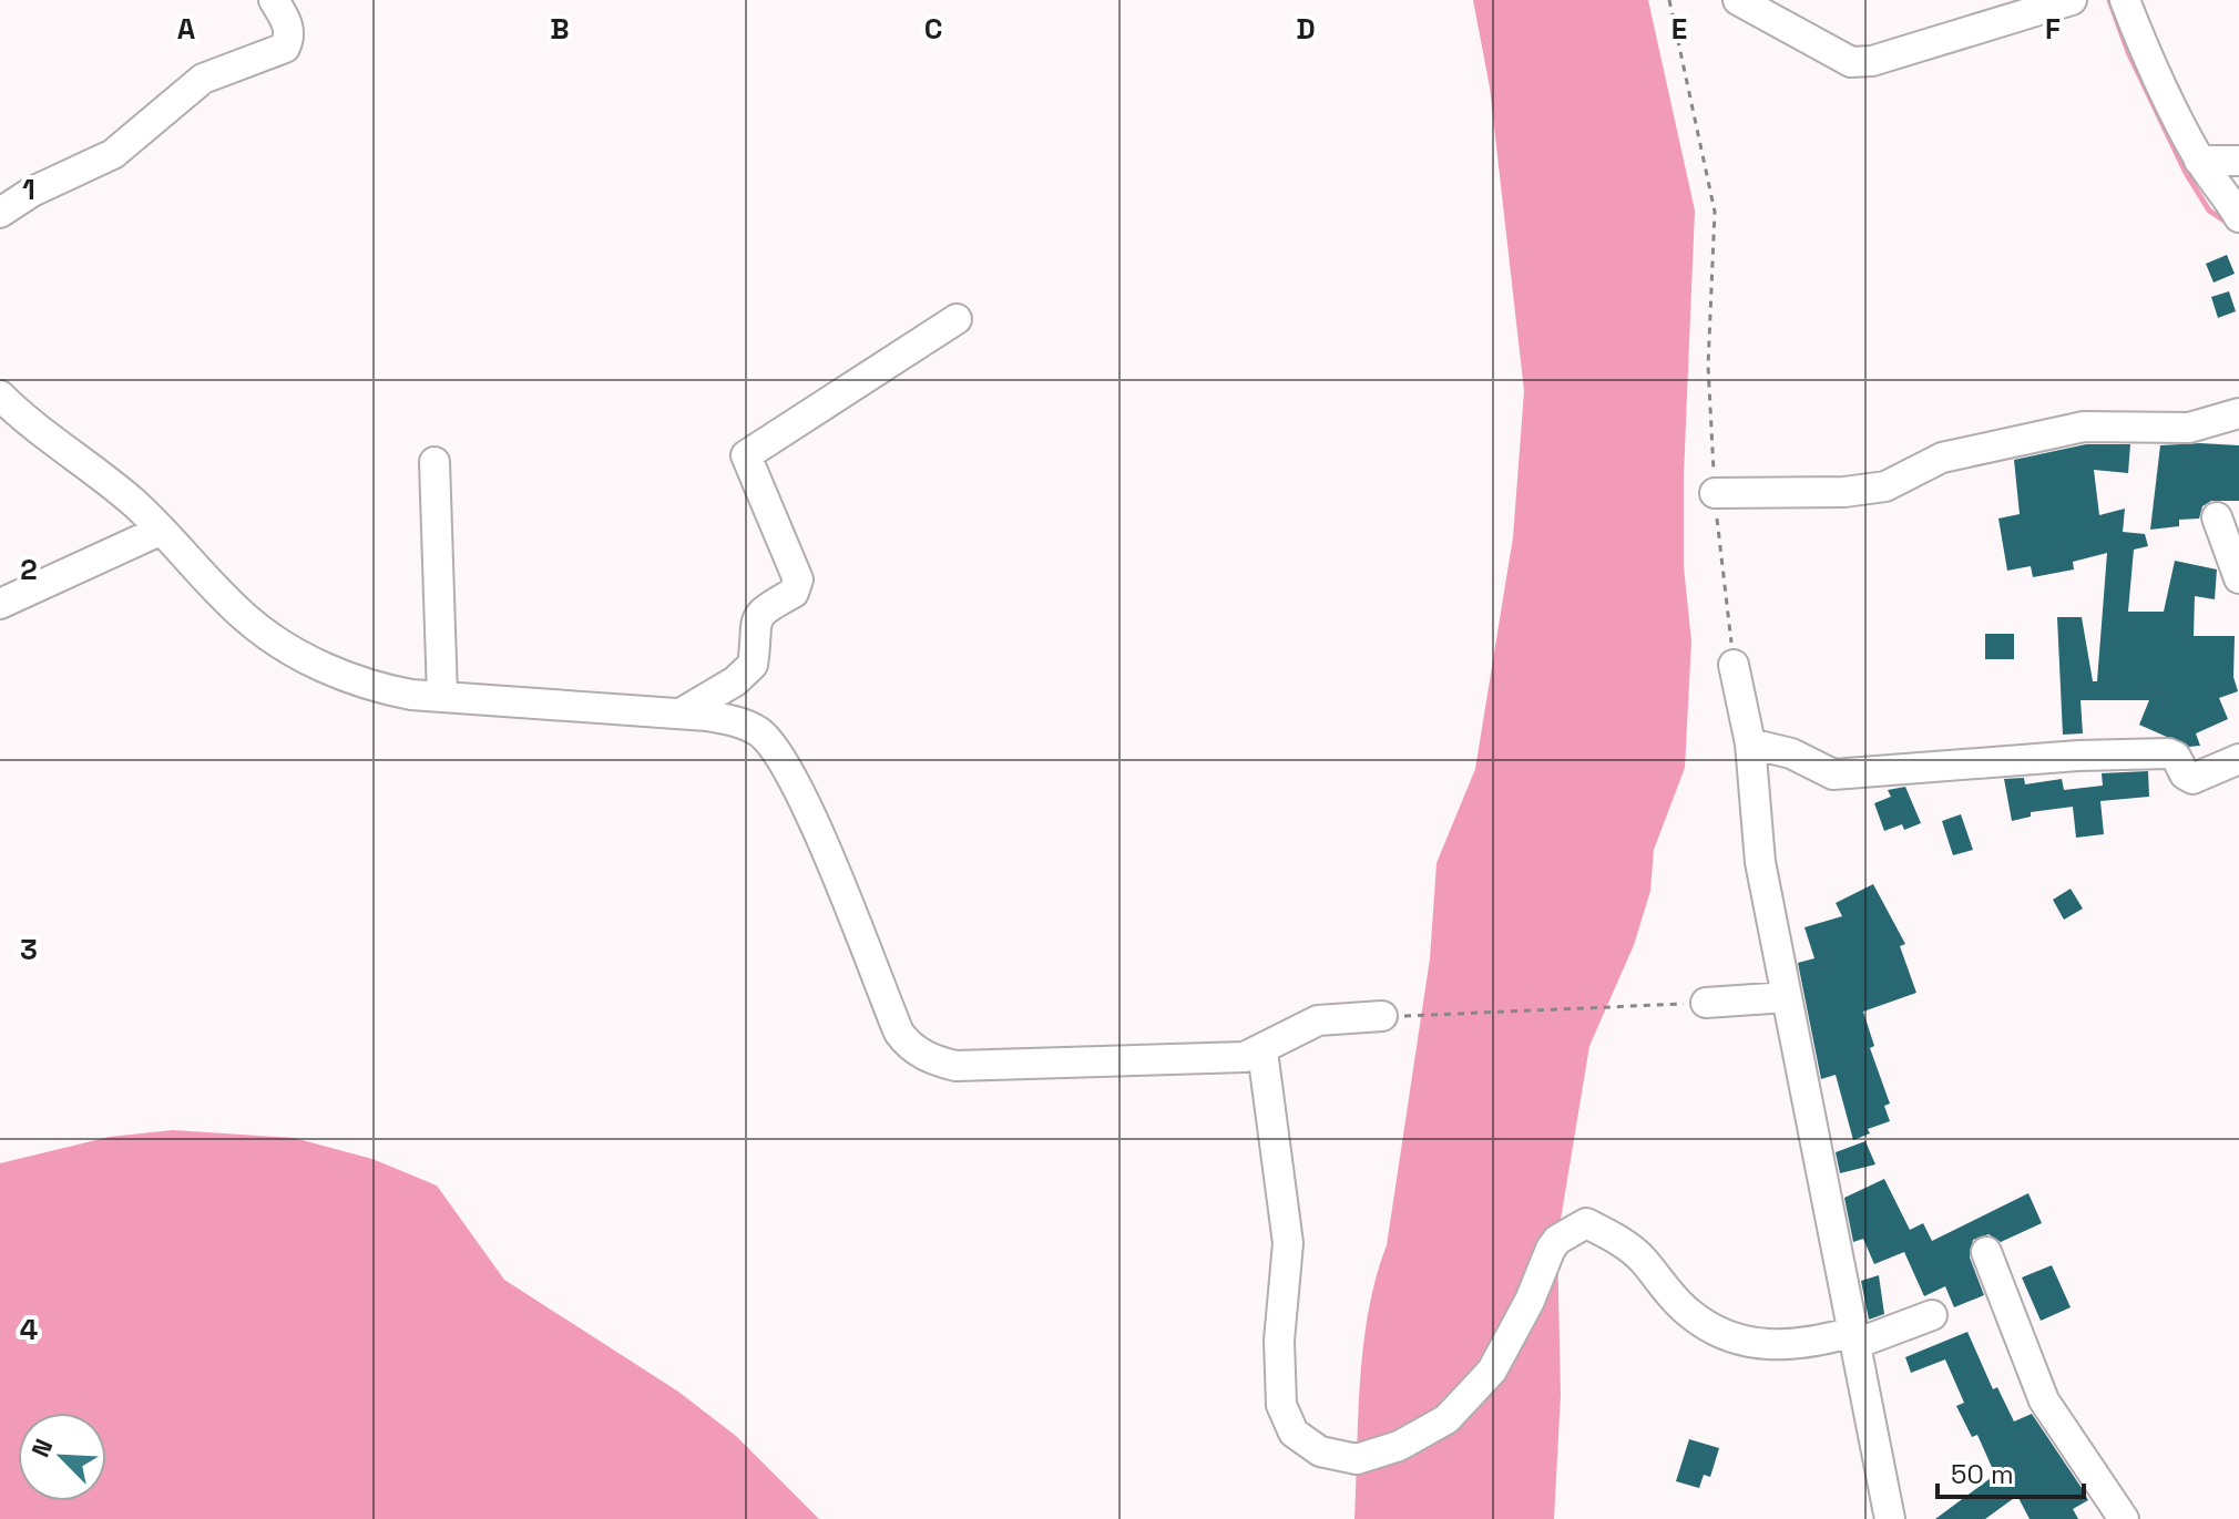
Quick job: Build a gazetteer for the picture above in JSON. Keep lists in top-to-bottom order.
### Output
{
  "scale_bar": "50 m",
  "north": "top left",
  "grid": {
    "columns": [
      "A",
      "B",
      "C",
      "D",
      "E",
      "F"
    ],
    "rows": [
      "1",
      "2",
      "3",
      "4"
    ]
  }
}
